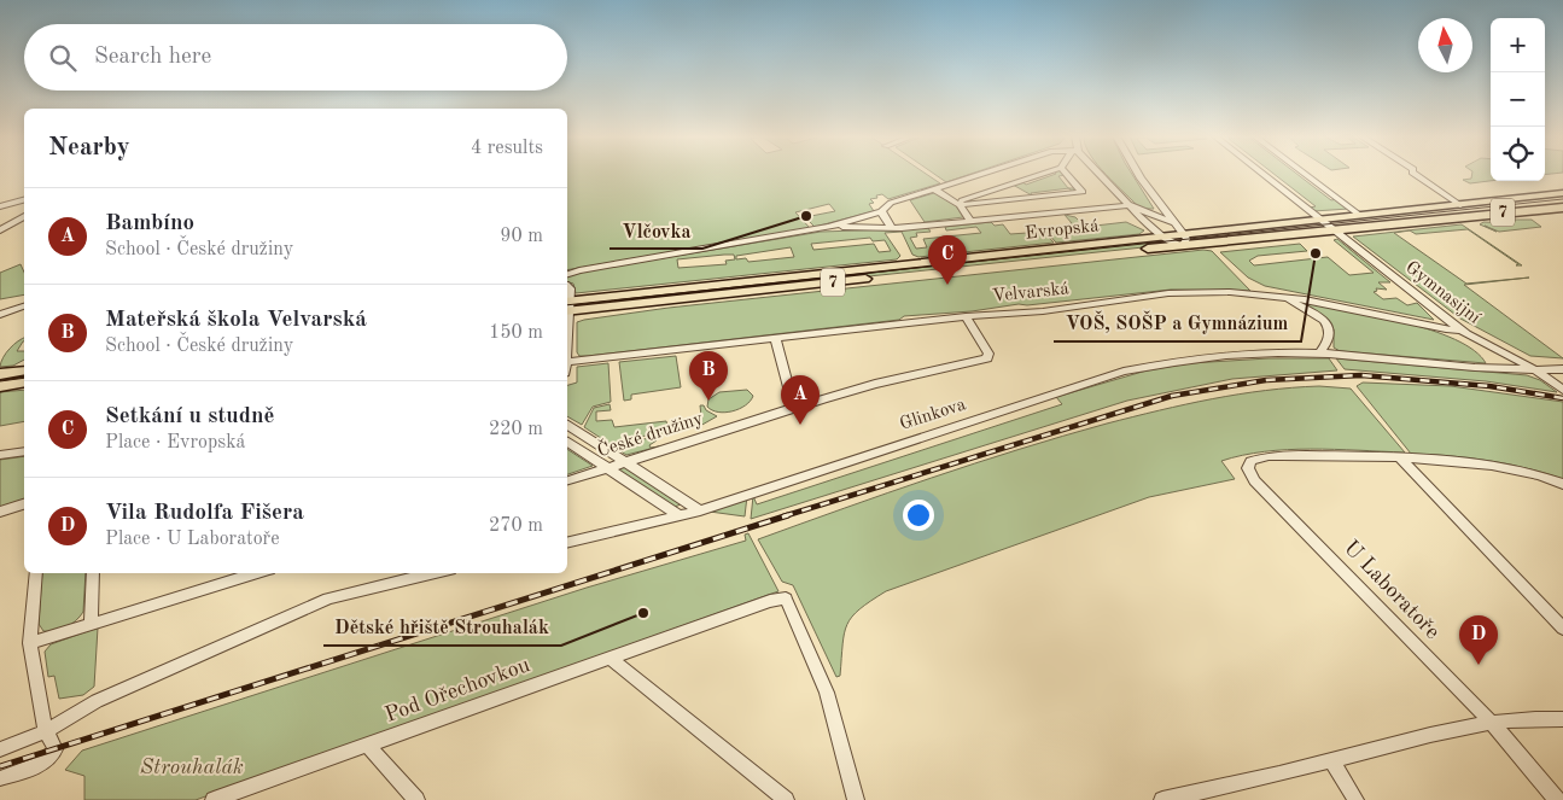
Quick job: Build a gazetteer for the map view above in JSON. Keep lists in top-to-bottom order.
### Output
{
  "streets": {
    "main road": ["7", "Evropská"],
    "street": [
      "Velvarská",
      "Gymnasijní",
      "Glinkova",
      "České družiny",
      "U Laboratoře",
      "Pod Ořechovkou"
    ]
  },
  "crossings": [
    ["Evropská", "Gymnasijní"],
    ["Velvarská", "Gymnasijní"],
    ["Velvarská", "České družiny"],
    ["Gymnasijní", "Glinkova"]
  ],
  "parks": ["Strouhalák"],
  "places": ["Vlčovka", "VOŠ, SOŠP a Gymnázium", "Dětské hřiště Strouhalák"],
  "north": "top",
  "page": {
    "map_buttons": ["+", "−"],
    "search": "Search here",
    "heading": ["Nearby", "4 results"],
    "list": [
      {
        "mark": "A",
        "name": "Bambíno",
        "note": "School · České družiny",
        "value": "90 m"
      },
      {
        "mark": "B",
        "name": "Mateřská škola Velvarská",
        "note": "School · České družiny",
        "value": "150 m"
      },
      {
        "mark": "C",
        "name": "Setkání u studně",
        "note": "Place · Evropská",
        "value": "220 m"
      },
      {
        "mark": "D",
        "name": "Vila Rudolfa Fišera",
        "note": "Place · U Laboratoře",
        "value": "270 m"
      }
    ],
    "pins": [
      "C",
      "B",
      "A",
      "D"
    ]
  }
}
